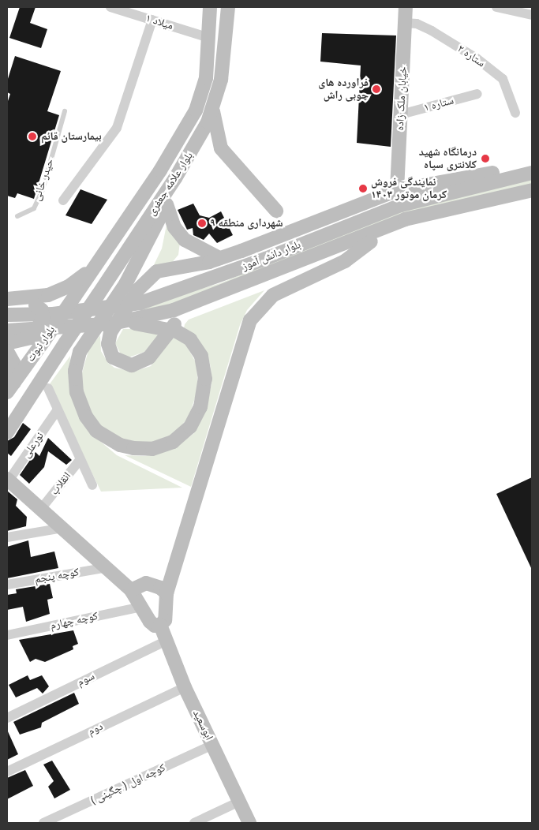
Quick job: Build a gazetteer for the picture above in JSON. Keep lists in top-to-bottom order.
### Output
{
  "streets": {
    "main road": [
      "خیابان ملک زاده",
      "بلوار علامه جعفری",
      "بلوار دانش آموز",
      "بلوار نبوت",
      "ابوسعید"
    ],
    "street": [
      "میلاد ۱",
      "ستاره ۲",
      "ستاره ۱",
      "نورعلی",
      "انقلاب",
      "کوچه پنجم",
      "کوچه چهارم",
      "سوم",
      "دوم",
      "کوچه اول ( چگینی )"
    ],
    "lane": ["حیدر خانی"]
  },
  "crossings": [
    ["میلاد ۱", "بلوار علامه جعفری"],
    ["ستاره ۲", "خیابان ملک زاده"],
    ["خیابان ملک زاده", "ستاره ۱"],
    ["بلوار علامه جعفری", "بلوار نبوت"],
    ["سوم", "ابوسعید"],
    ["ابوسعید", "دوم"],
    ["ابوسعید", "کوچه اول ( چگینی )"]
  ],
  "places": [
    "فراورده های چوبی راش",
    "بیمارستان قائم",
    "درمانگاه شهید کلانتری سپاه",
    "نمایندگی فروش ۱۴۰۳ کرمان موتور",
    "شهرداری منطقه ۹"
  ]
}
